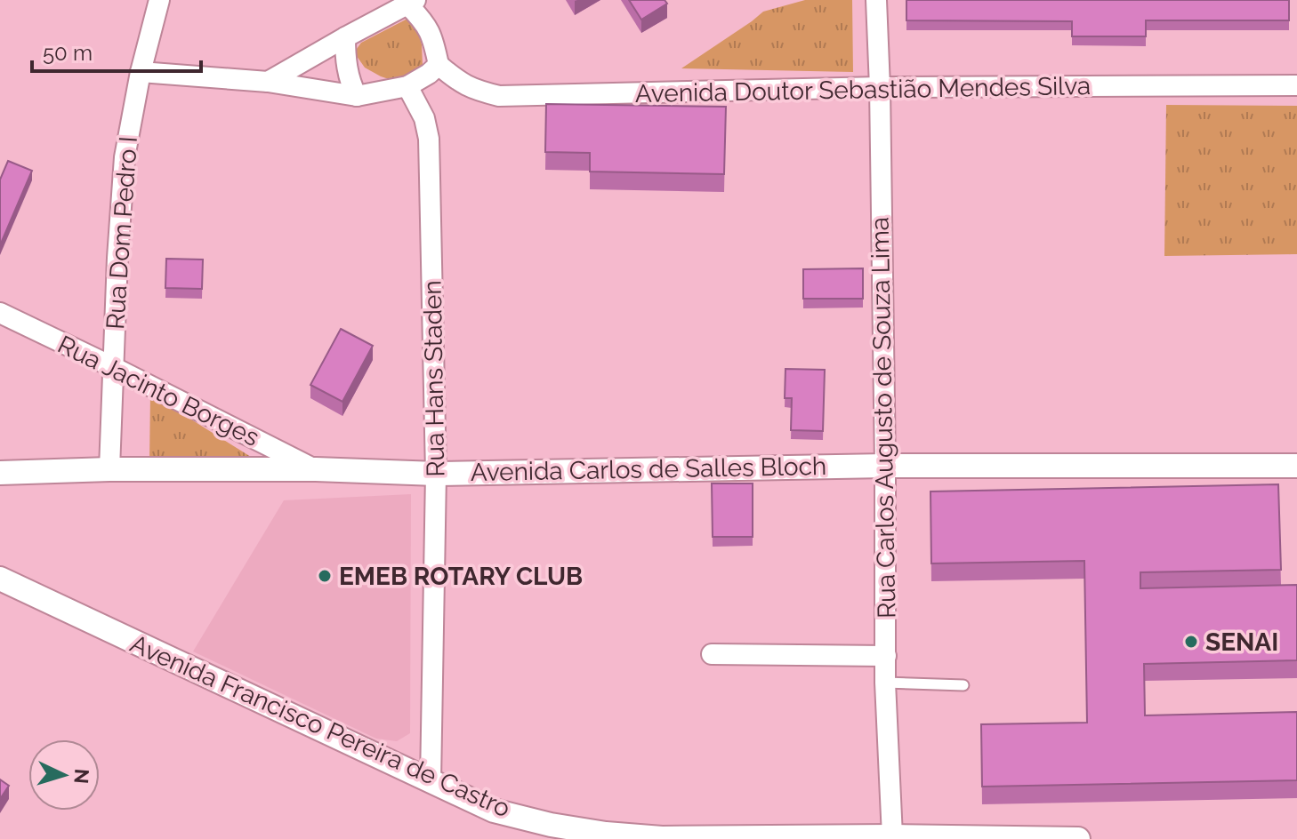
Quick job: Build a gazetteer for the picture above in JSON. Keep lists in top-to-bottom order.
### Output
{
  "streets": {
    "street": [
      "Avenida Doutor Sebastião Mendes Silva",
      "Rua Dom Pedro I",
      "Rua Hans Staden",
      "Rua Jacinto Borges",
      "Rua Carlos Augusto de Souza Lima",
      "Avenida Carlos de Salles Bloch",
      "Avenida Francisco Pereira de Castro"
    ]
  },
  "crossings": [
    ["Avenida Doutor Sebastião Mendes Silva", "Rua Carlos Augusto de Souza Lima"],
    ["Rua Dom Pedro I", "Rua Jacinto Borges"],
    ["Rua Dom Pedro I", "Avenida Carlos de Salles Bloch"],
    ["Rua Hans Staden", "Avenida Carlos de Salles Bloch"],
    ["Rua Hans Staden", "Avenida Francisco Pereira de Castro"],
    ["Rua Jacinto Borges", "Avenida Carlos de Salles Bloch"],
    ["Rua Carlos Augusto de Souza Lima", "Avenida Carlos de Salles Bloch"],
    ["Rua Carlos Augusto de Souza Lima", "Avenida Francisco Pereira de Castro"]
  ],
  "places": ["EMEB ROTARY CLUB", "SENAI"],
  "scale_bar": "50 m",
  "north": "right"
}
